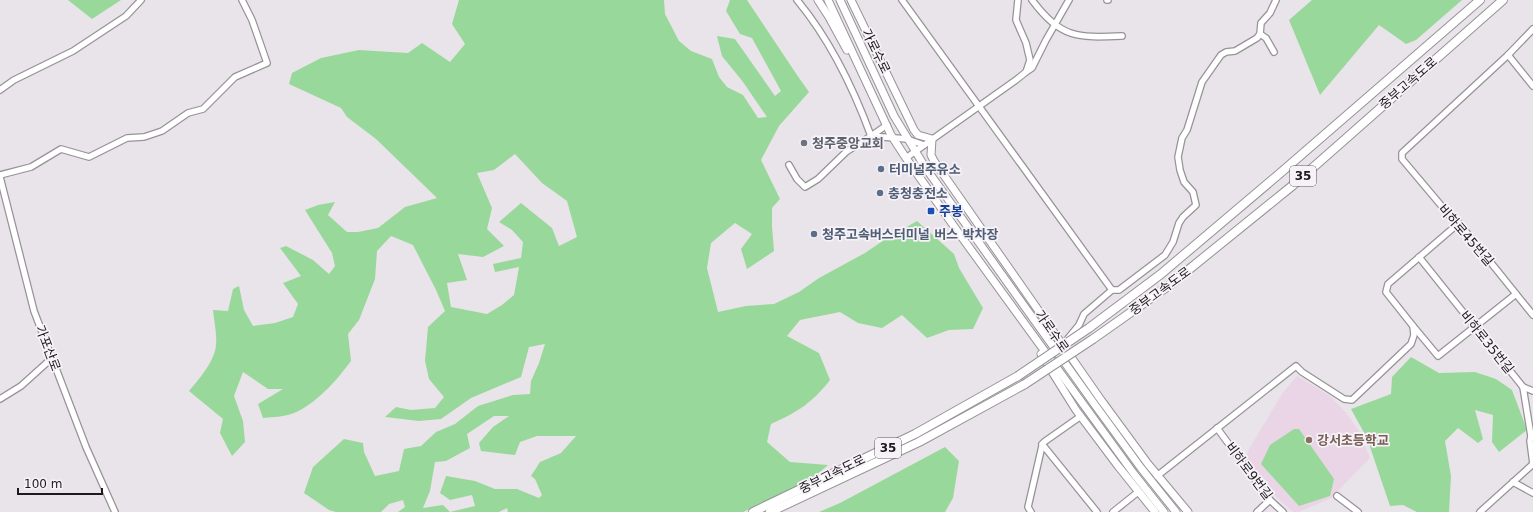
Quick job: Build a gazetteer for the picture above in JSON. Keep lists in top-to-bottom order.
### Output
{
  "streets": {
    "highway": ["중부고속도로", "35"],
    "main road": ["가로수로"],
    "street": [
      "비하로45번길",
      "비하로35번길",
      "가포산로",
      "비하로9번길"
    ]
  },
  "places": {
    "other": [
      "청주중앙교회",
      "터미널주유소",
      "충청충전소",
      "청주고속버스터미널 버스 박차장",
      "강서초등학교"
    ],
    "transit": ["주봉"]
  },
  "scale_bar": "100 m"
}
